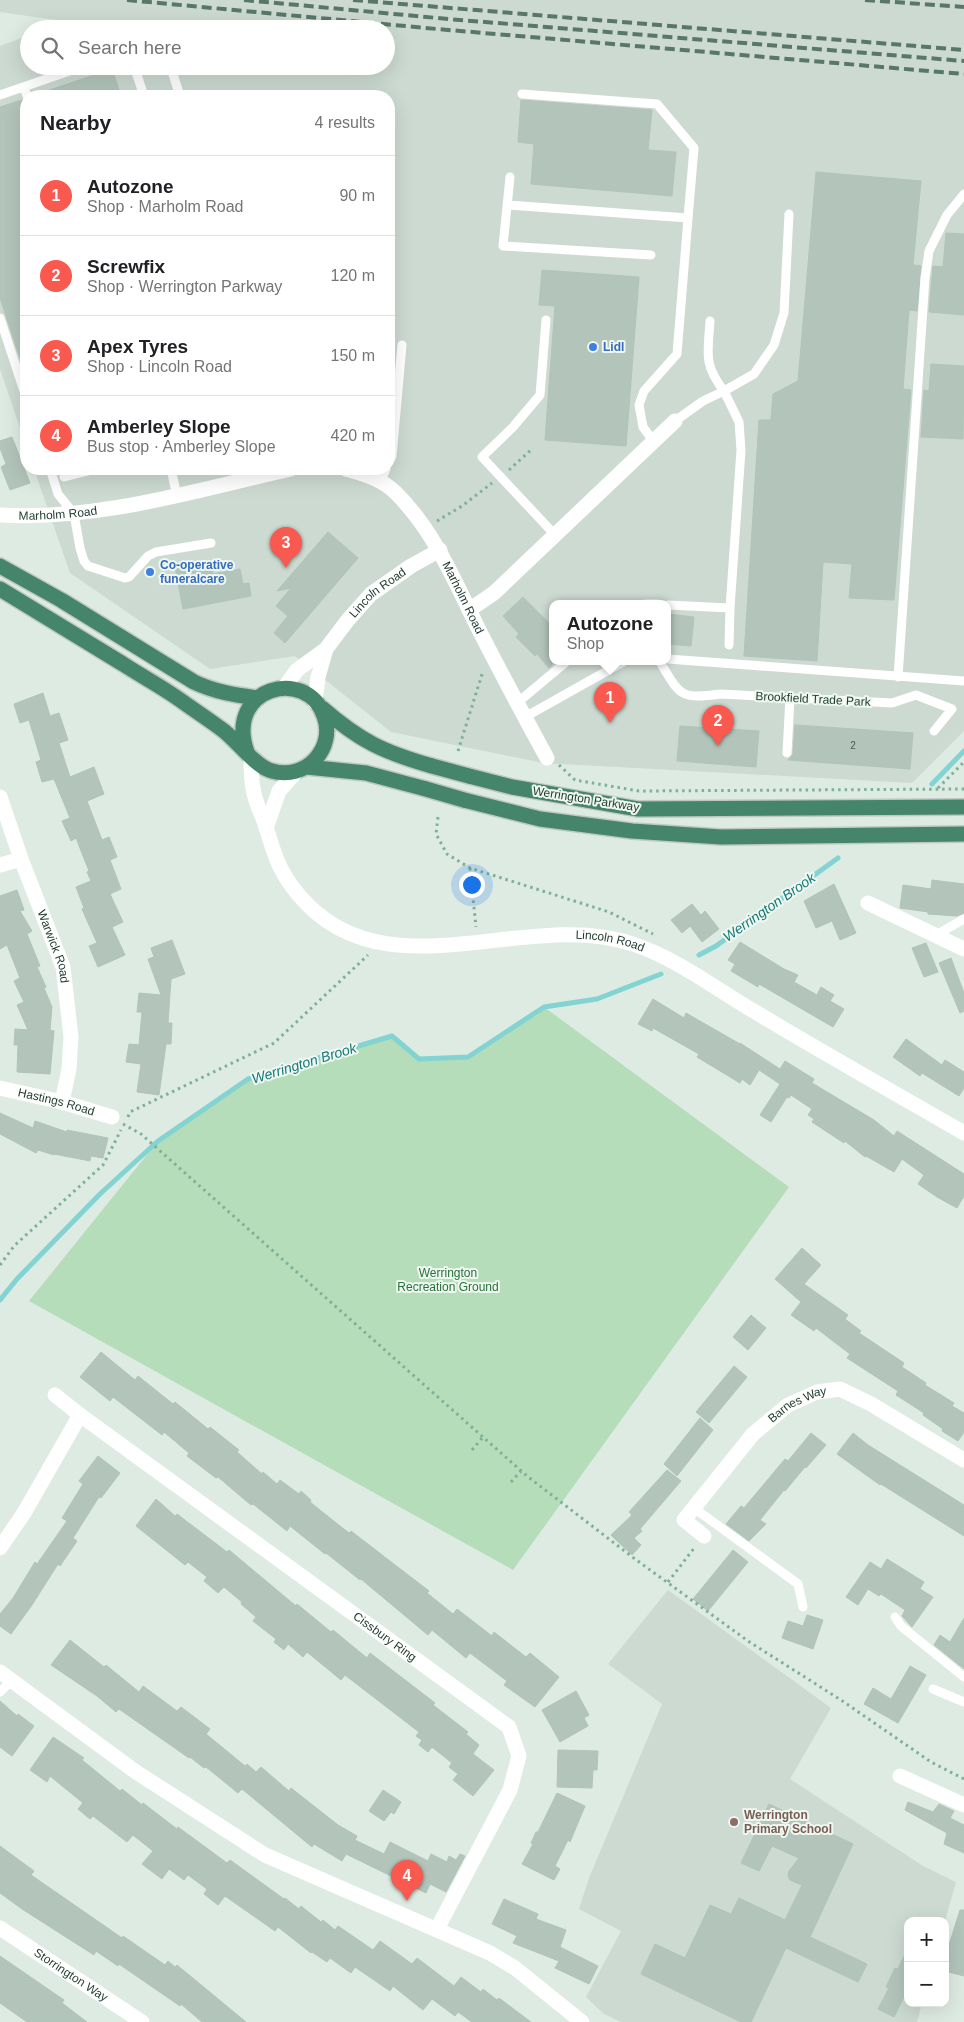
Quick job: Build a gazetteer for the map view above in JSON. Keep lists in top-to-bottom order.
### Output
{
  "streets": {
    "highway": ["Werrington Parkway"],
    "street": [
      "Marholm Road",
      "Lincoln Road",
      "Warwick Road",
      "Hastings Road",
      "Barnes Way",
      "Cissbury Ring",
      "Storrington Way"
    ],
    "lane": ["Brookfield Trade Park"]
  },
  "crossings": [
    ["Marholm Road", "Lincoln Road"],
    ["Lincoln Road", "Werrington Parkway"],
    ["Warwick Road", "Hastings Road"]
  ],
  "water": ["Werrington Brook"],
  "parks": ["Werrington Recreation Ground"],
  "places": ["Lidl", "Co-operative funeralcare", "Werrington Primary School"],
  "house_numbers": ["2"],
  "page": {
    "search": "Search here",
    "heading": ["Nearby", "4 results"],
    "list": [
      {
        "mark": "1",
        "name": "Autozone",
        "note": "Shop · Marholm Road",
        "value": "90 m"
      },
      {
        "mark": "2",
        "name": "Screwfix",
        "note": "Shop · Werrington Parkway",
        "value": "120 m"
      },
      {
        "mark": "3",
        "name": "Apex Tyres",
        "note": "Shop · Lincoln Road",
        "value": "150 m"
      },
      {
        "mark": "4",
        "name": "Amberley Slope",
        "note": "Bus stop · Amberley Slope",
        "value": "420 m"
      }
    ],
    "pins": [
      "3",
      "1",
      "2",
      "4"
    ],
    "popup": ["Autozone", "Shop"],
    "map_buttons": ["+", "−"]
  }
}
